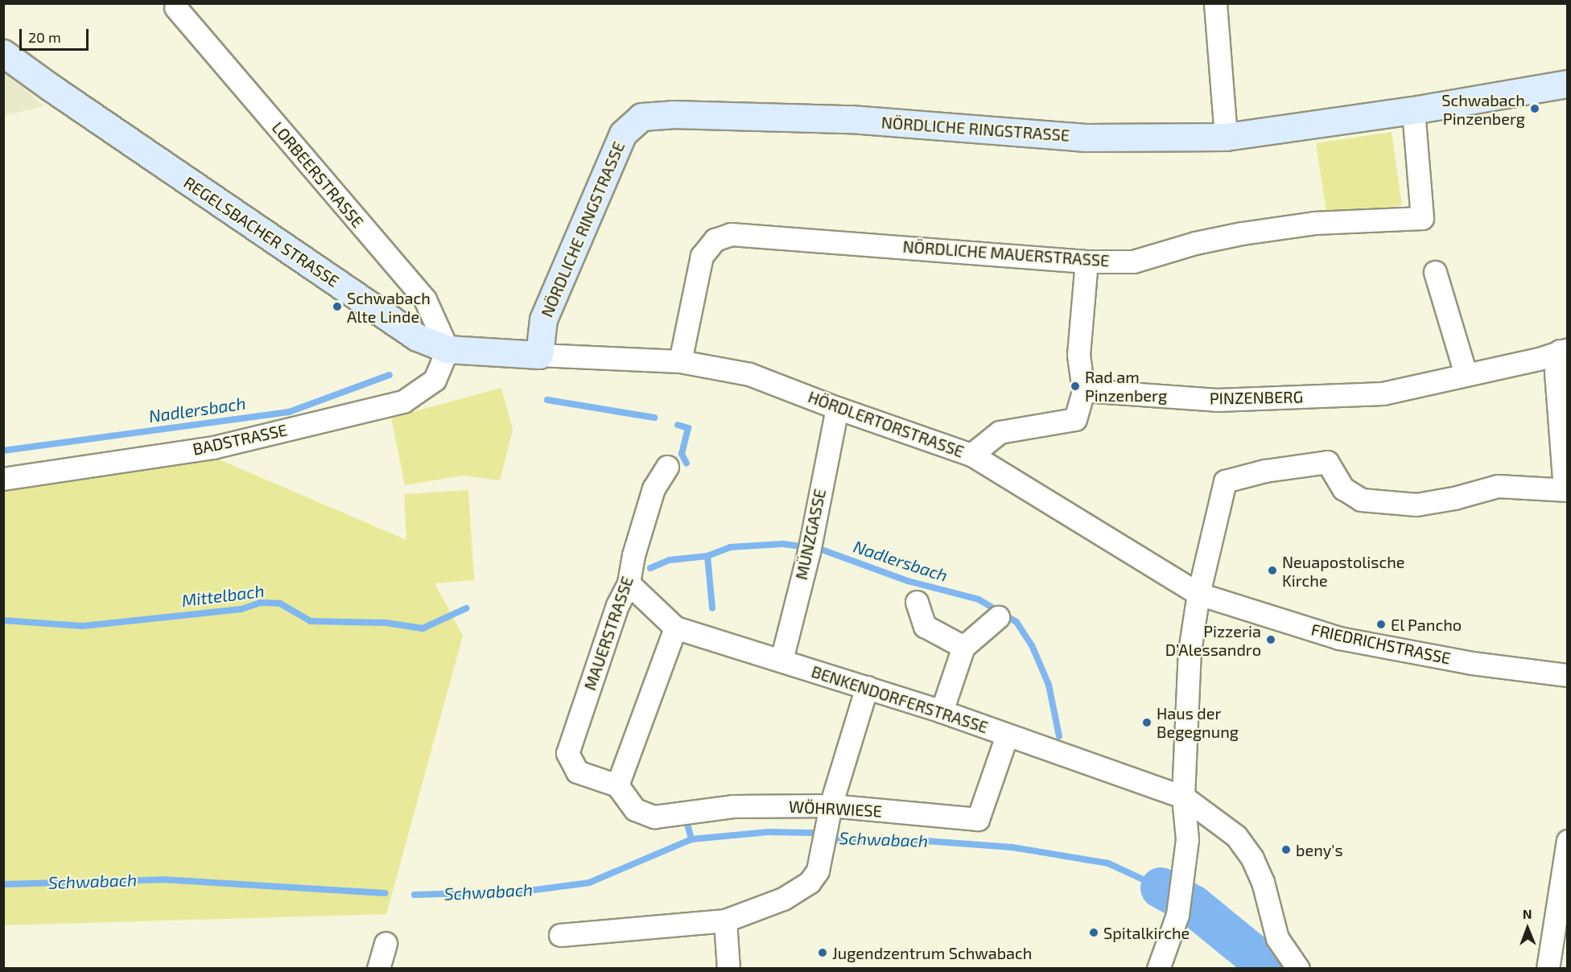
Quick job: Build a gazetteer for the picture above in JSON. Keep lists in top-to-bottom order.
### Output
{
  "streets": {
    "main road": ["NÖRDLICHE RINGSTRASSE", "REGELSBACHER STRASSE"],
    "street": [
      "LORBEERSTRASSE",
      "NÖRDLICHE MAUERSTRASSE",
      "PINZENBERG",
      "HÖRDLERTORSTRASSE",
      "BADSTRASSE",
      "MÜNZGASSE",
      "MAUERSTRASSE",
      "FRIEDRICHSTRASSE",
      "BENKENDORFERSTRASSE",
      "WÖHRWIESE"
    ]
  },
  "crossings": [
    ["NÖRDLICHE RINGSTRASSE", "REGELSBACHER STRASSE"],
    ["NÖRDLICHE RINGSTRASSE", "NÖRDLICHE MAUERSTRASSE"],
    ["NÖRDLICHE RINGSTRASSE", "HÖRDLERTORSTRASSE"],
    ["LORBEERSTRASSE", "REGELSBACHER STRASSE"],
    ["LORBEERSTRASSE", "BADSTRASSE"],
    ["REGELSBACHER STRASSE", "HÖRDLERTORSTRASSE"],
    ["REGELSBACHER STRASSE", "BADSTRASSE"],
    ["NÖRDLICHE MAUERSTRASSE", "HÖRDLERTORSTRASSE"],
    ["HÖRDLERTORSTRASSE", "MÜNZGASSE"],
    ["HÖRDLERTORSTRASSE", "FRIEDRICHSTRASSE"],
    ["MÜNZGASSE", "BENKENDORFERSTRASSE"],
    ["MAUERSTRASSE", "BENKENDORFERSTRASSE"],
    ["MAUERSTRASSE", "WÖHRWIESE"],
    ["BENKENDORFERSTRASSE", "WÖHRWIESE"]
  ],
  "water": ["Nadlersbach", "Mittelbach", "Schwabach"],
  "places": [
    "Schwabach Pinzenberg",
    "Schwabach Alte Linde",
    "Rad am Pinzenberg",
    "Neuapostolische Kirche",
    "El Pancho",
    "Pizzeria D’Alessandro",
    "Haus der Begegnung",
    "beny's",
    "Spitalkirche",
    "Jugendzentrum Schwabach"
  ],
  "scale_bar": "20 m",
  "north": "top"
}
